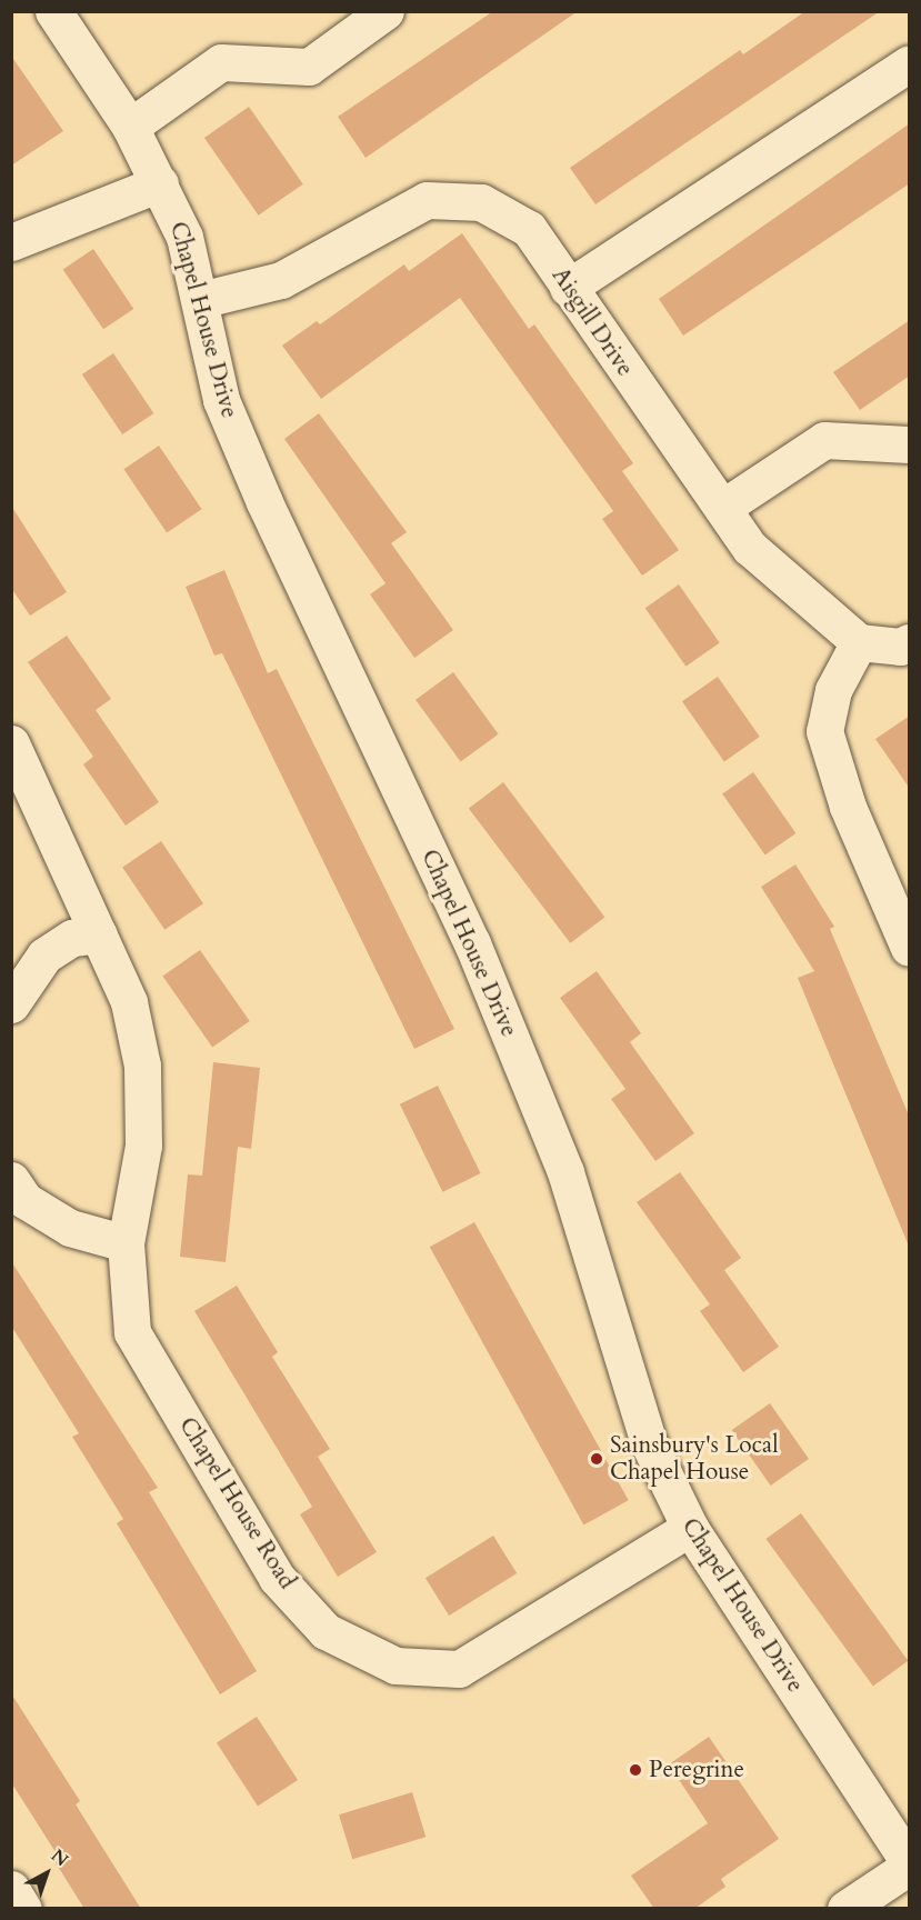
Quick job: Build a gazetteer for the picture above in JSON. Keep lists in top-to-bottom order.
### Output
{
  "streets": {
    "street": ["Chapel House Drive", "Aisgill Drive", "Chapel House Road"]
  },
  "crossings": [
    ["Chapel House Drive", "Aisgill Drive"],
    ["Chapel House Drive", "Chapel House Road"]
  ],
  "places": ["Sainsbury's Local Chapel House", "Peregrine"],
  "north": "top right"
}
